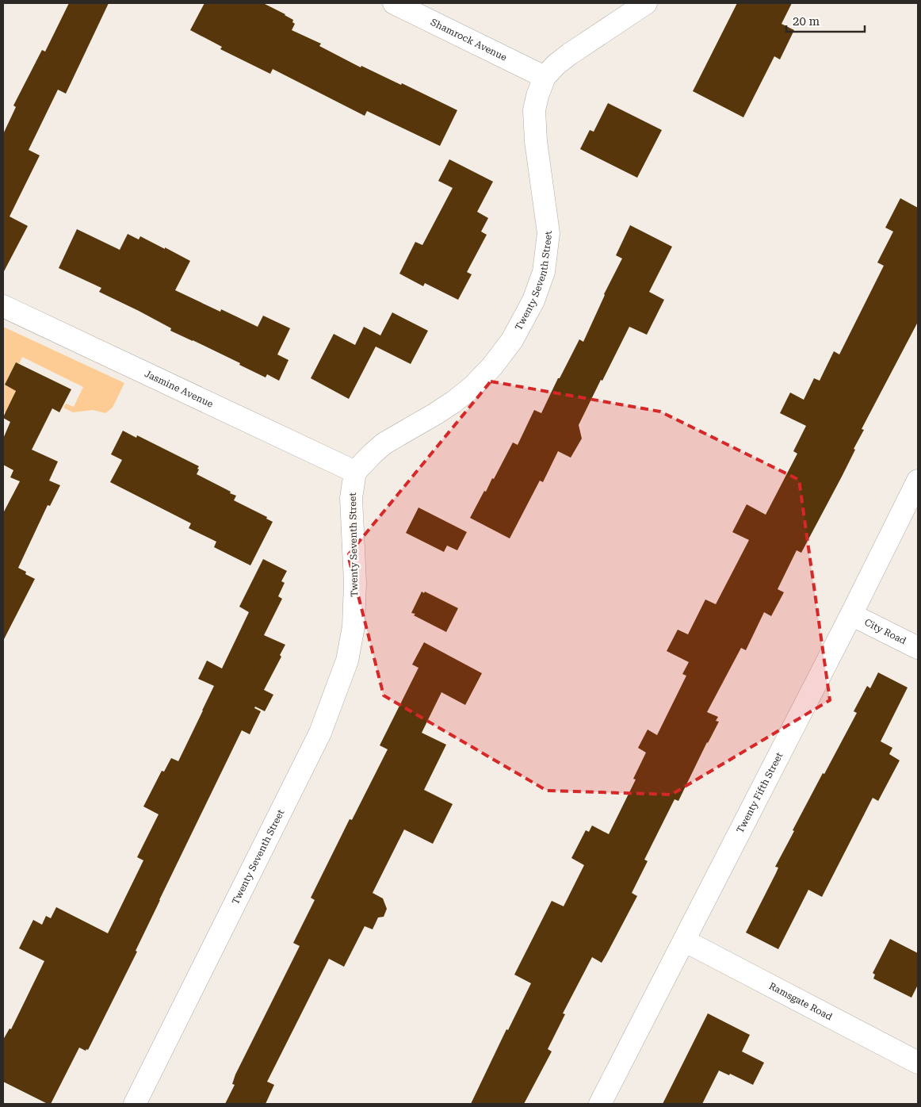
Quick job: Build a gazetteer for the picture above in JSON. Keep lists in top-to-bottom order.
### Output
{
  "streets": {
    "street": [
      "Shamrock Avenue",
      "Twenty Seventh Street",
      "Jasmine Avenue",
      "City Road",
      "Twenty Fifth Street",
      "Ramsgate Road"
    ]
  },
  "crossings": [
    ["Shamrock Avenue", "Twenty Seventh Street"],
    ["Twenty Seventh Street", "Jasmine Avenue"],
    ["City Road", "Twenty Fifth Street"],
    ["Twenty Fifth Street", "Ramsgate Road"]
  ],
  "scale_bar": "20 m"
}
